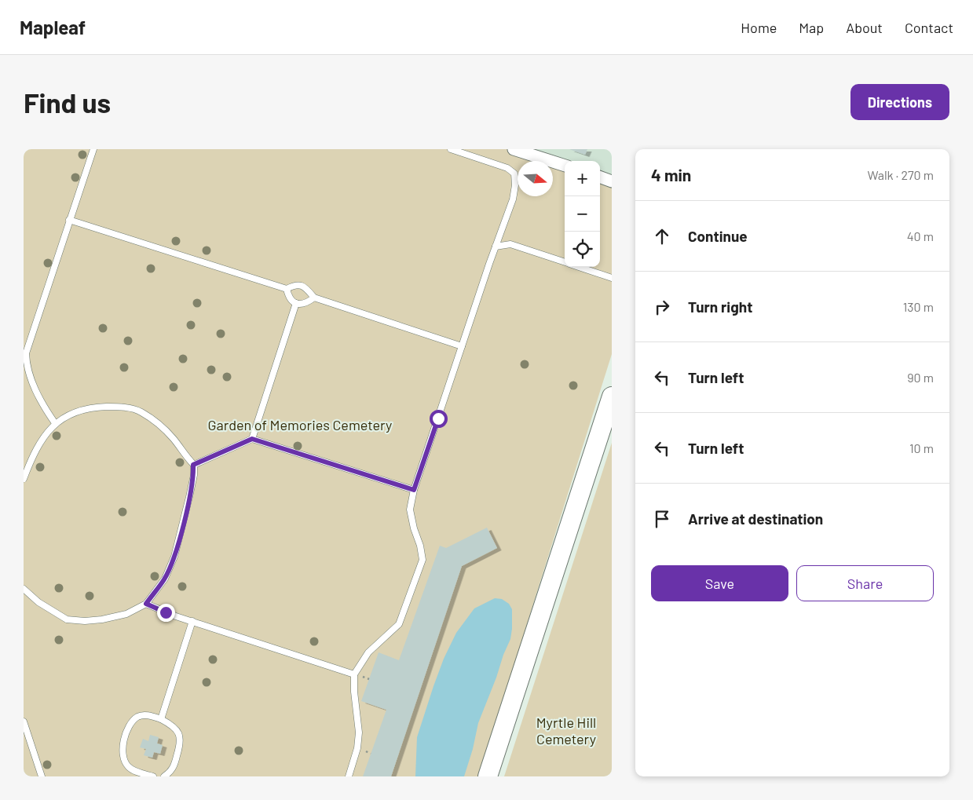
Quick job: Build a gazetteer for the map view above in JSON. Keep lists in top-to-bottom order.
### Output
{
  "parks": ["Garden of Memories Cemetery", "Myrtle Hill Cemetery"],
  "north": "right",
  "page": {
    "header": "Mapleaf",
    "nav": [
      "Home",
      "Map",
      "About",
      "Contact"
    ],
    "buttons": [
      "Directions",
      ["Save", "Share"]
    ],
    "title": "Find us",
    "heading": ["4 min", "Walk · 270 m"],
    "map_buttons": ["+", "−"],
    "list": [
      ["Continue", "40 m"],
      ["Turn right", "130 m"],
      ["Turn left", "90 m"],
      ["Turn left", "10 m"],
      "Arrive at destination"
    ]
  }
}
